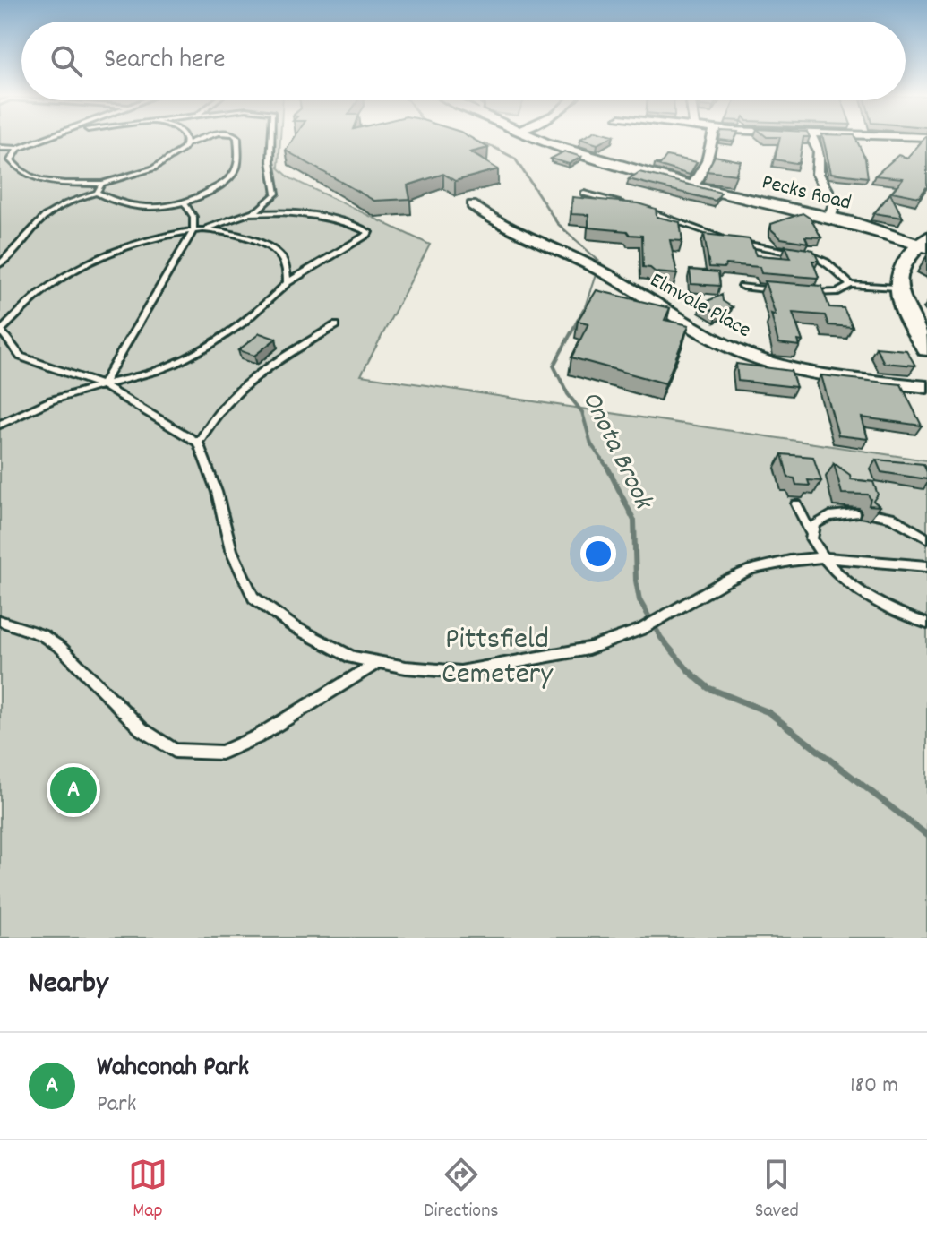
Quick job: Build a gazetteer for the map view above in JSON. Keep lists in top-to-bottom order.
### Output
{
  "streets": {
    "street": ["Pecks Road", "Elmvale Place"]
  },
  "water": ["Onota Brook"],
  "parks": ["Pittsfield Cemetery"],
  "page": {
    "search": "Search here",
    "pins": "A",
    "heading": "Nearby",
    "list": [
      {
        "mark": "A",
        "name": "Wahconah Park",
        "note": "Park",
        "value": "180 m"
      }
    ],
    "nav": ["Map", "Directions", "Saved"]
  }
}
